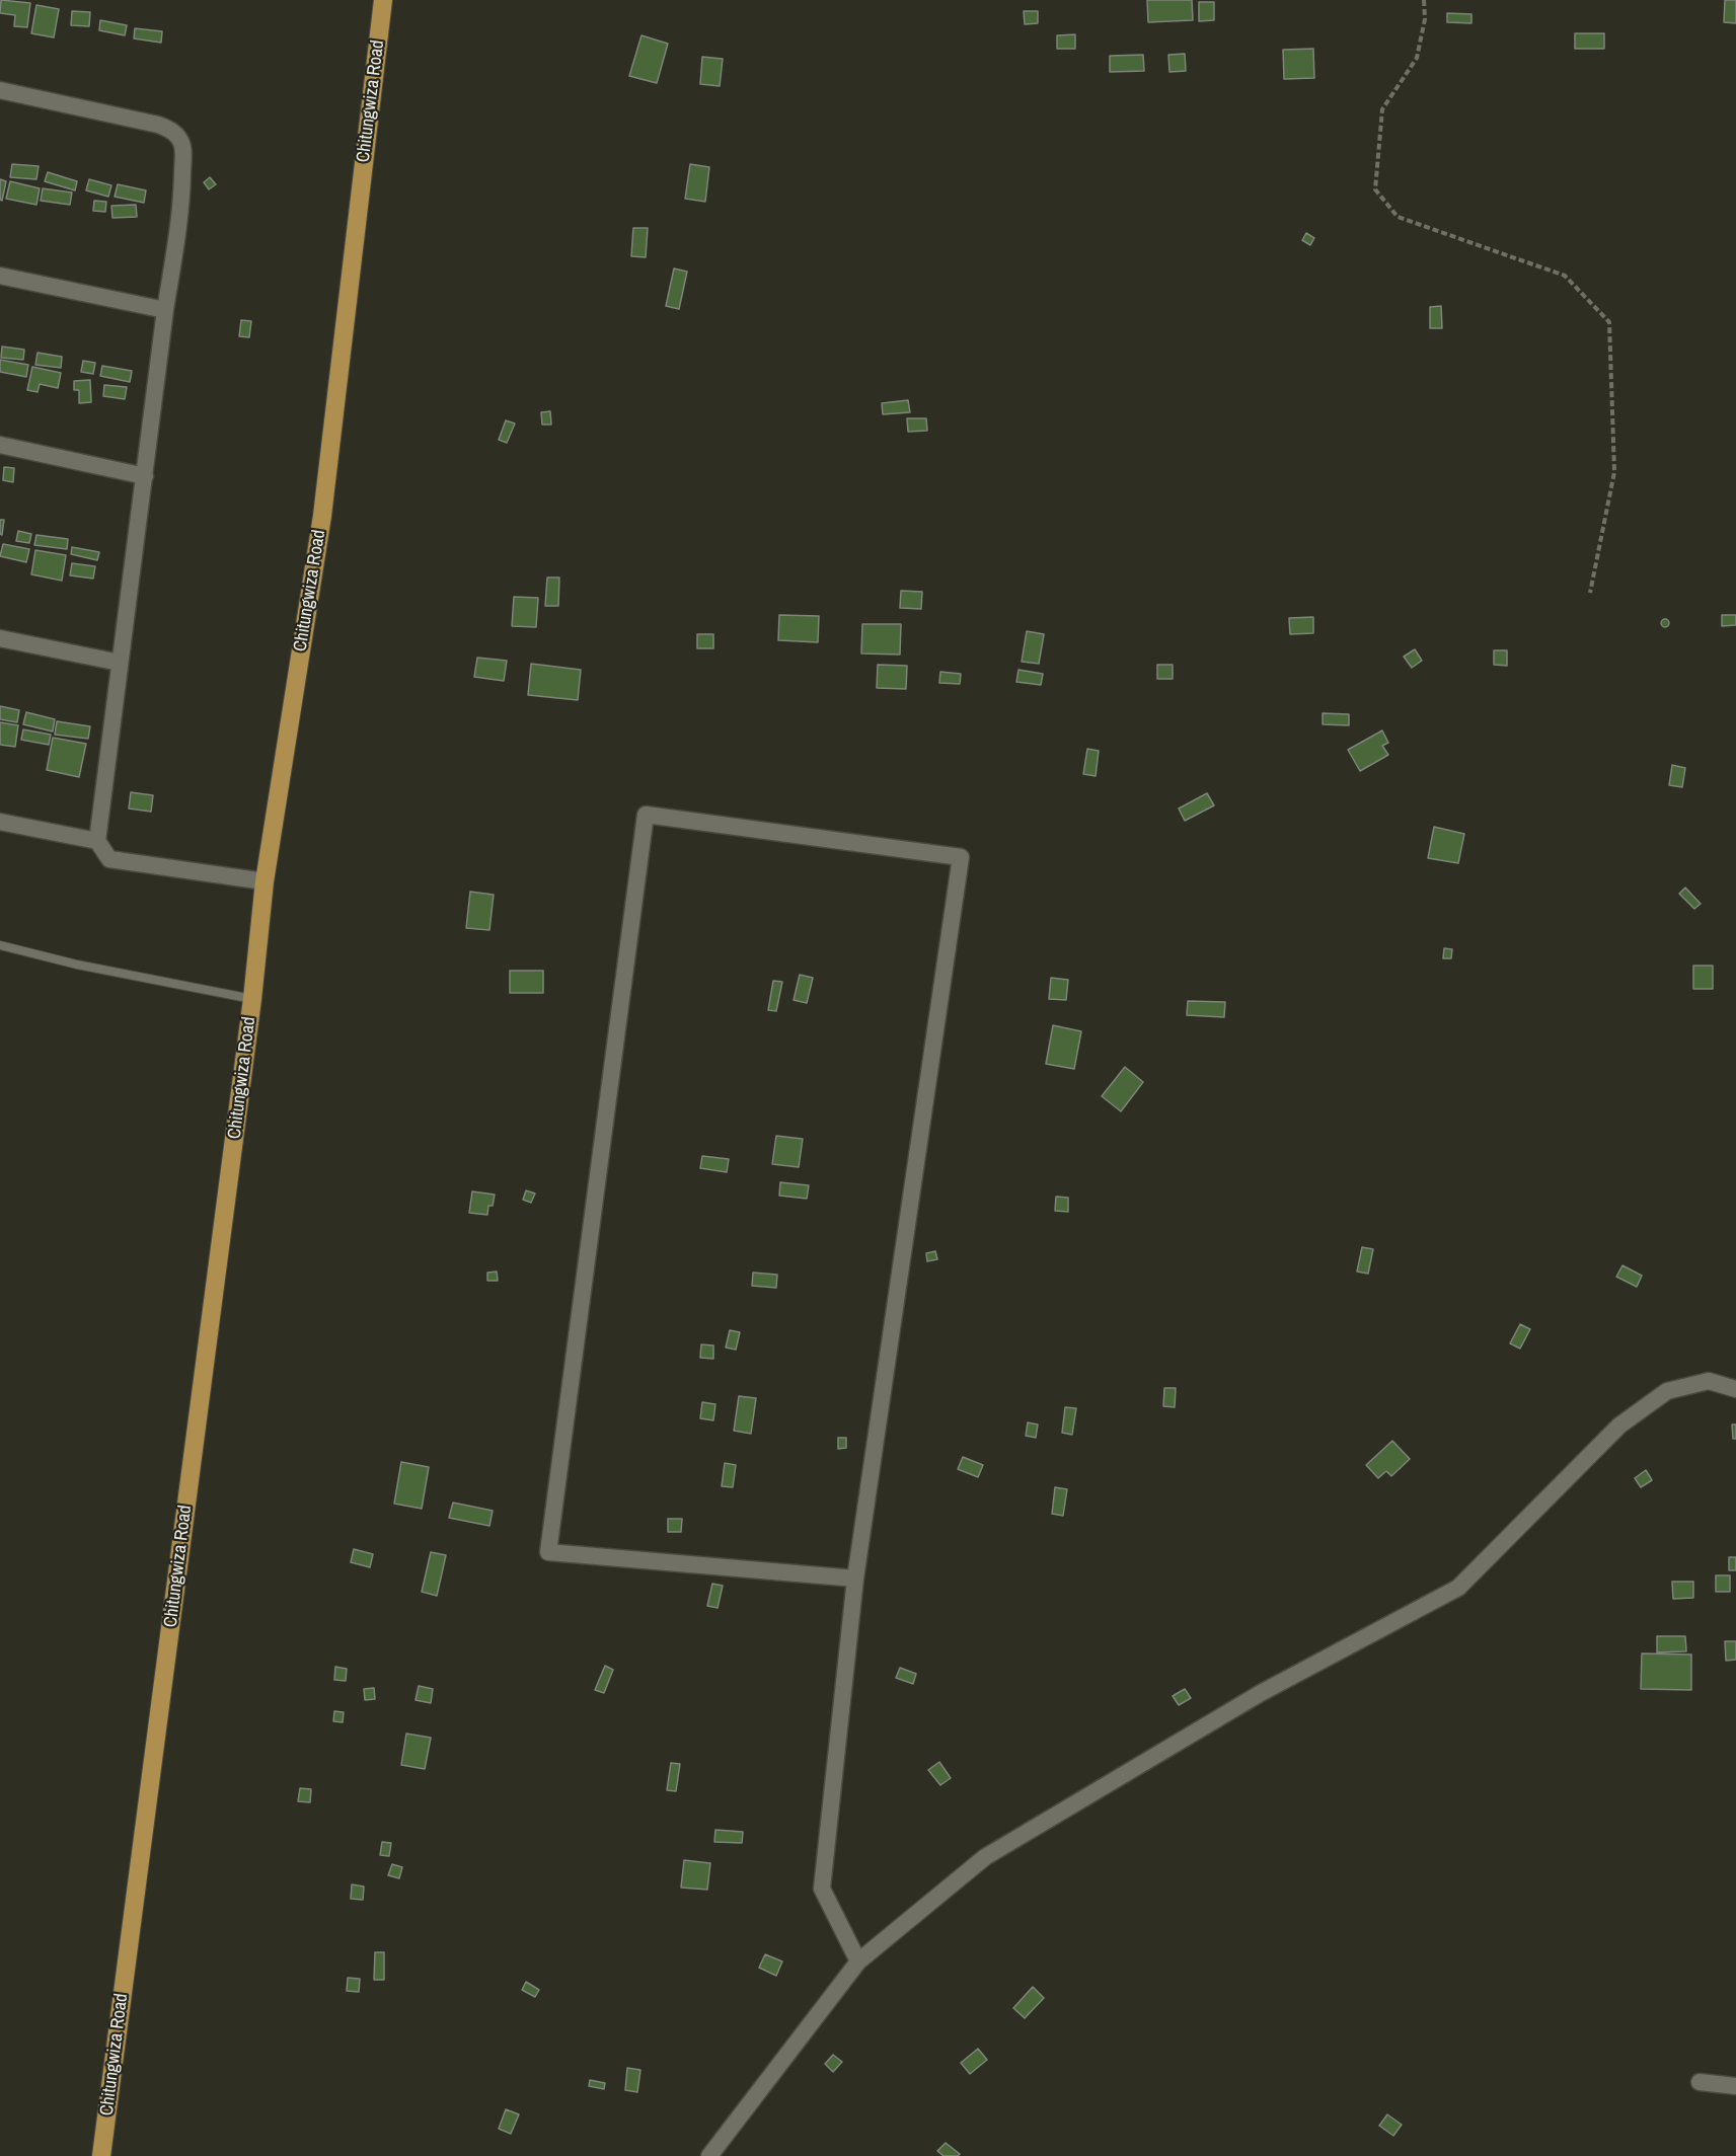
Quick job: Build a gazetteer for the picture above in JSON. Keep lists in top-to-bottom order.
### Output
{
  "streets": {
    "main road": ["Chitungwiza Road"]
  }
}
